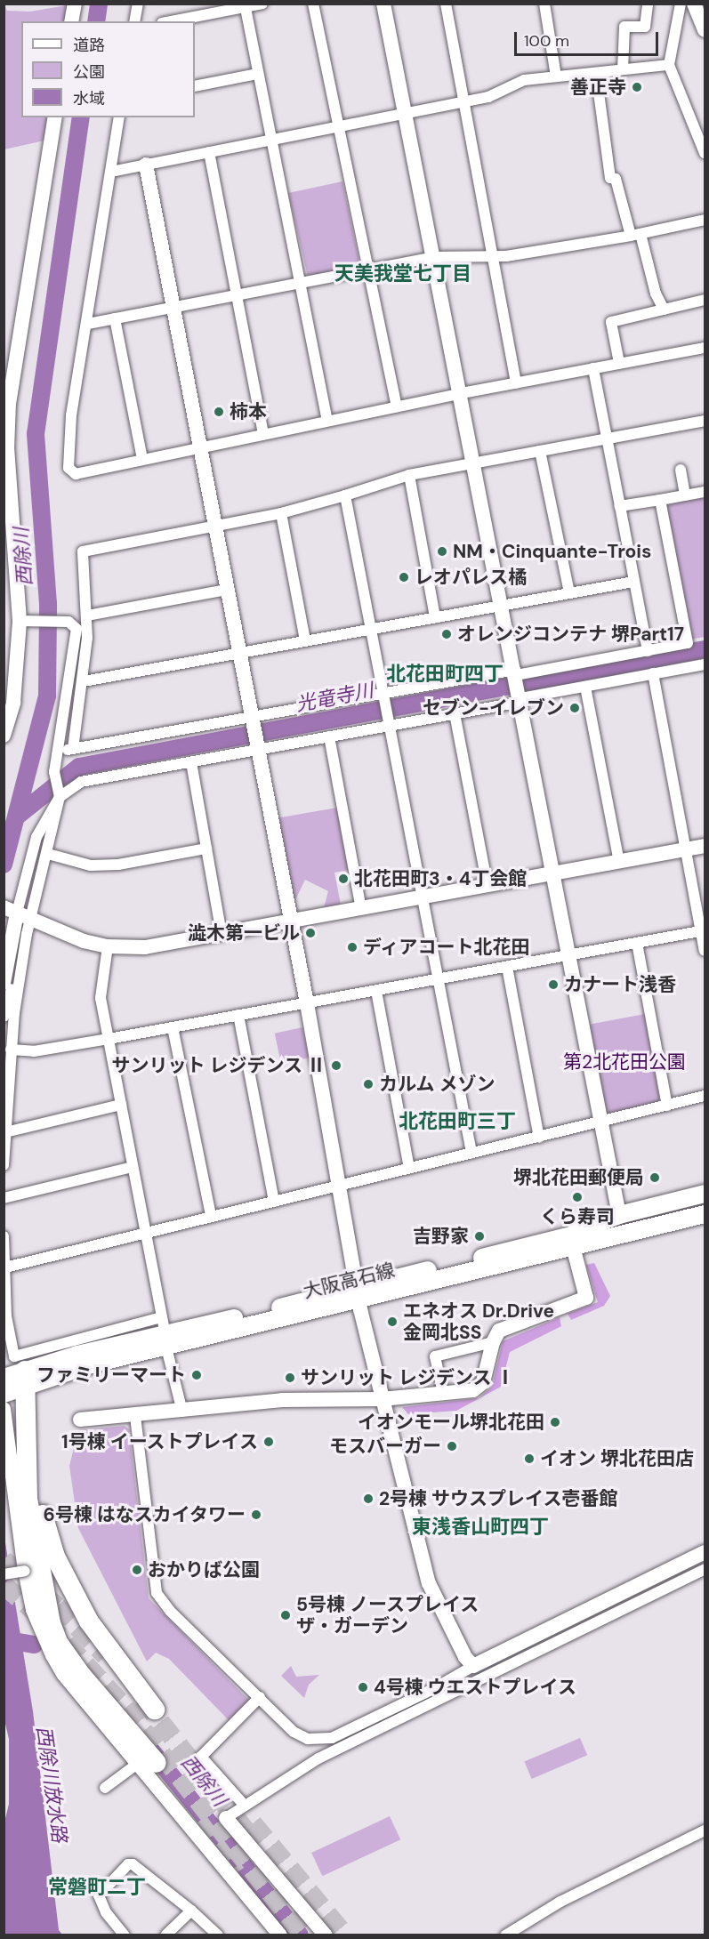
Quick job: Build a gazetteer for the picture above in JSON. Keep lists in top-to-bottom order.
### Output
{
  "streets": {
    "main road": ["大阪高石線"]
  },
  "districts": [
    "天美我堂七丁目",
    "北花田町四丁",
    "北花田町三丁",
    "東浅香山町四丁",
    "常磐町二丁"
  ],
  "water": ["西除川", "光竜寺川", "西除川放水路"],
  "parks": ["第2北花田公園"],
  "places": [
    "善正寺",
    "柿本",
    "NM・Cinquante-Trois",
    "レオパレス橘",
    "オレンジコンテナ 堺Part17",
    "セブン-イレブン",
    "北花田町3・4丁会館",
    "澁木第一ビル",
    "ディアコート北花田",
    "カナート浅香",
    "サンリット レジデンス Ⅱ",
    "カルム メゾン",
    "堺北花田郵便局",
    "くら寿司",
    "吉野家",
    "エネオス Dr.Drive 金岡北SS",
    "ファミリーマート",
    "サンリット レジデンス Ⅰ",
    "イオンモール堺北花田",
    "1号棟 イーストプレイス",
    "モスバーガー",
    "イオン 堺北花田店",
    "2号棟 サウスプレイス壱番館",
    "6号棟 はなスカイタワー",
    "おかりば公園",
    "5号棟 ノースプレイス ザ・ガーデン",
    "4号棟 ウエストプレイス"
  ],
  "legend": ["道路", "公園", "水域"],
  "scale_bar": "100 m"
}
